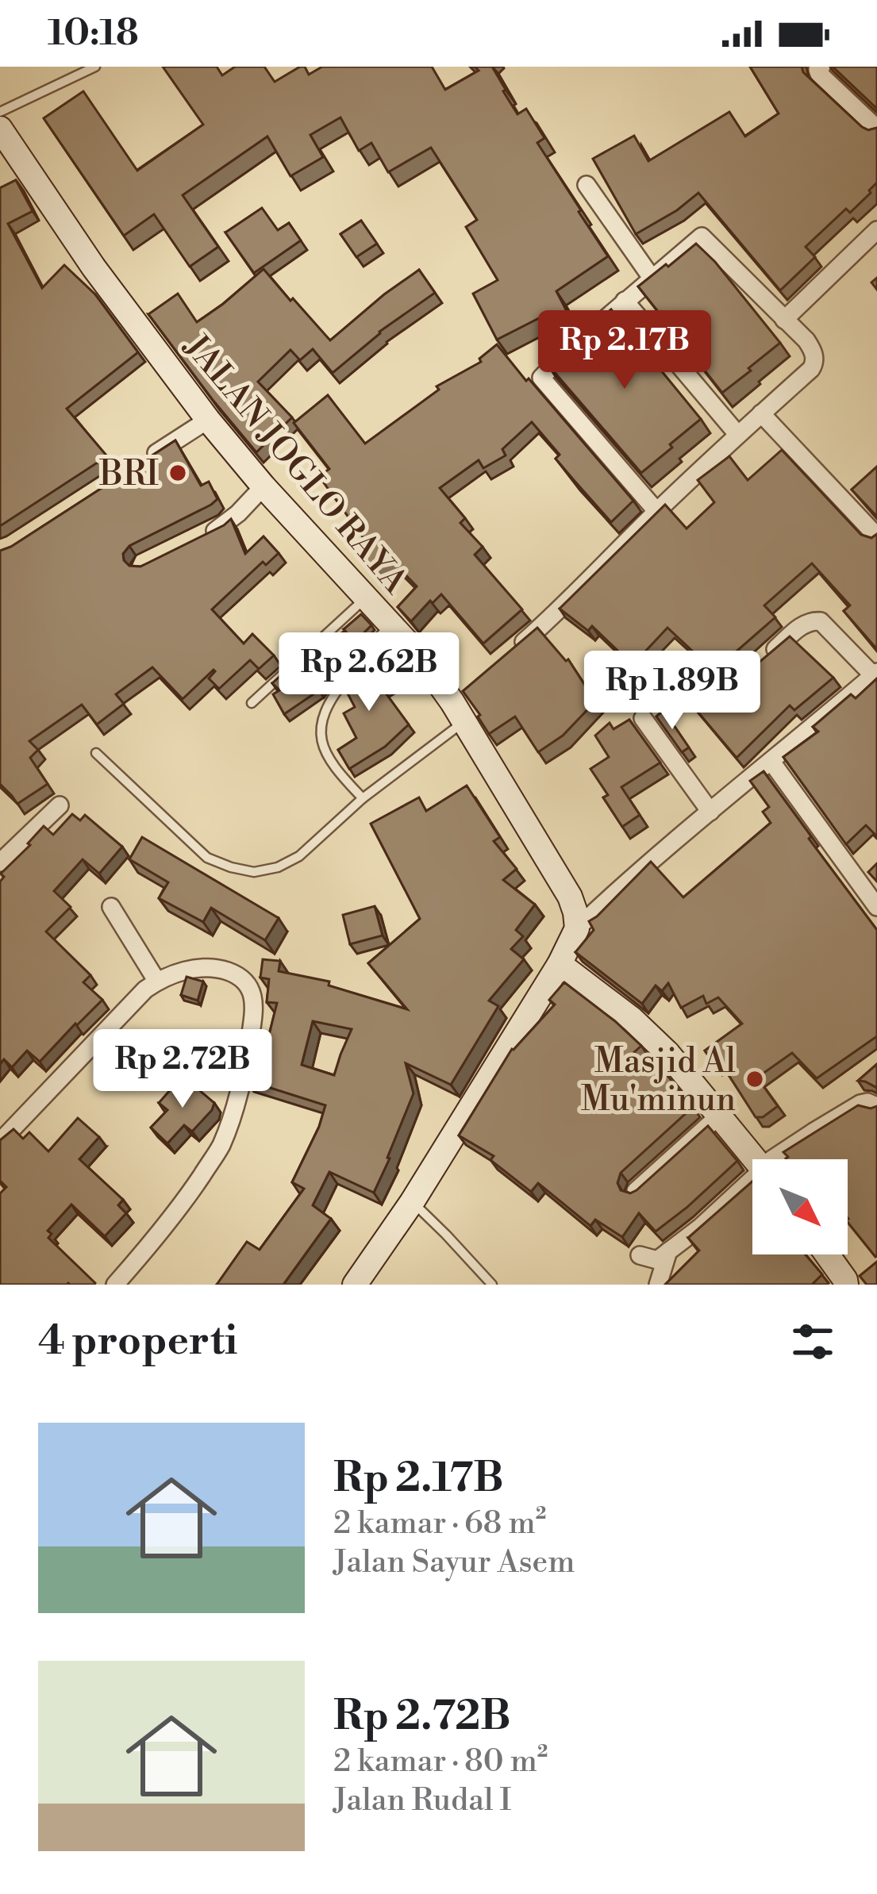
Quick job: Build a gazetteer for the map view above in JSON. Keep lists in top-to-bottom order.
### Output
{
  "streets": {
    "main road": ["JALAN JOGLO RAYA"]
  },
  "places": ["BRI", "Masjid Al Mu'minun"],
  "north": "bottom right",
  "page": {
    "status": "10:18",
    "price": [
      "Rp 2.17B",
      "Rp 2.62B",
      "Rp 1.89B",
      "Rp 2.72B"
    ],
    "heading": "4 properti",
    "list": [
      {
        "name": "Rp 2.17B",
        "note": "2 kamar · 68 m² · Jalan Sayur Asem"
      },
      {
        "name": "Rp 2.72B",
        "note": "2 kamar · 80 m² · Jalan Rudal I"
      }
    ]
  }
}
